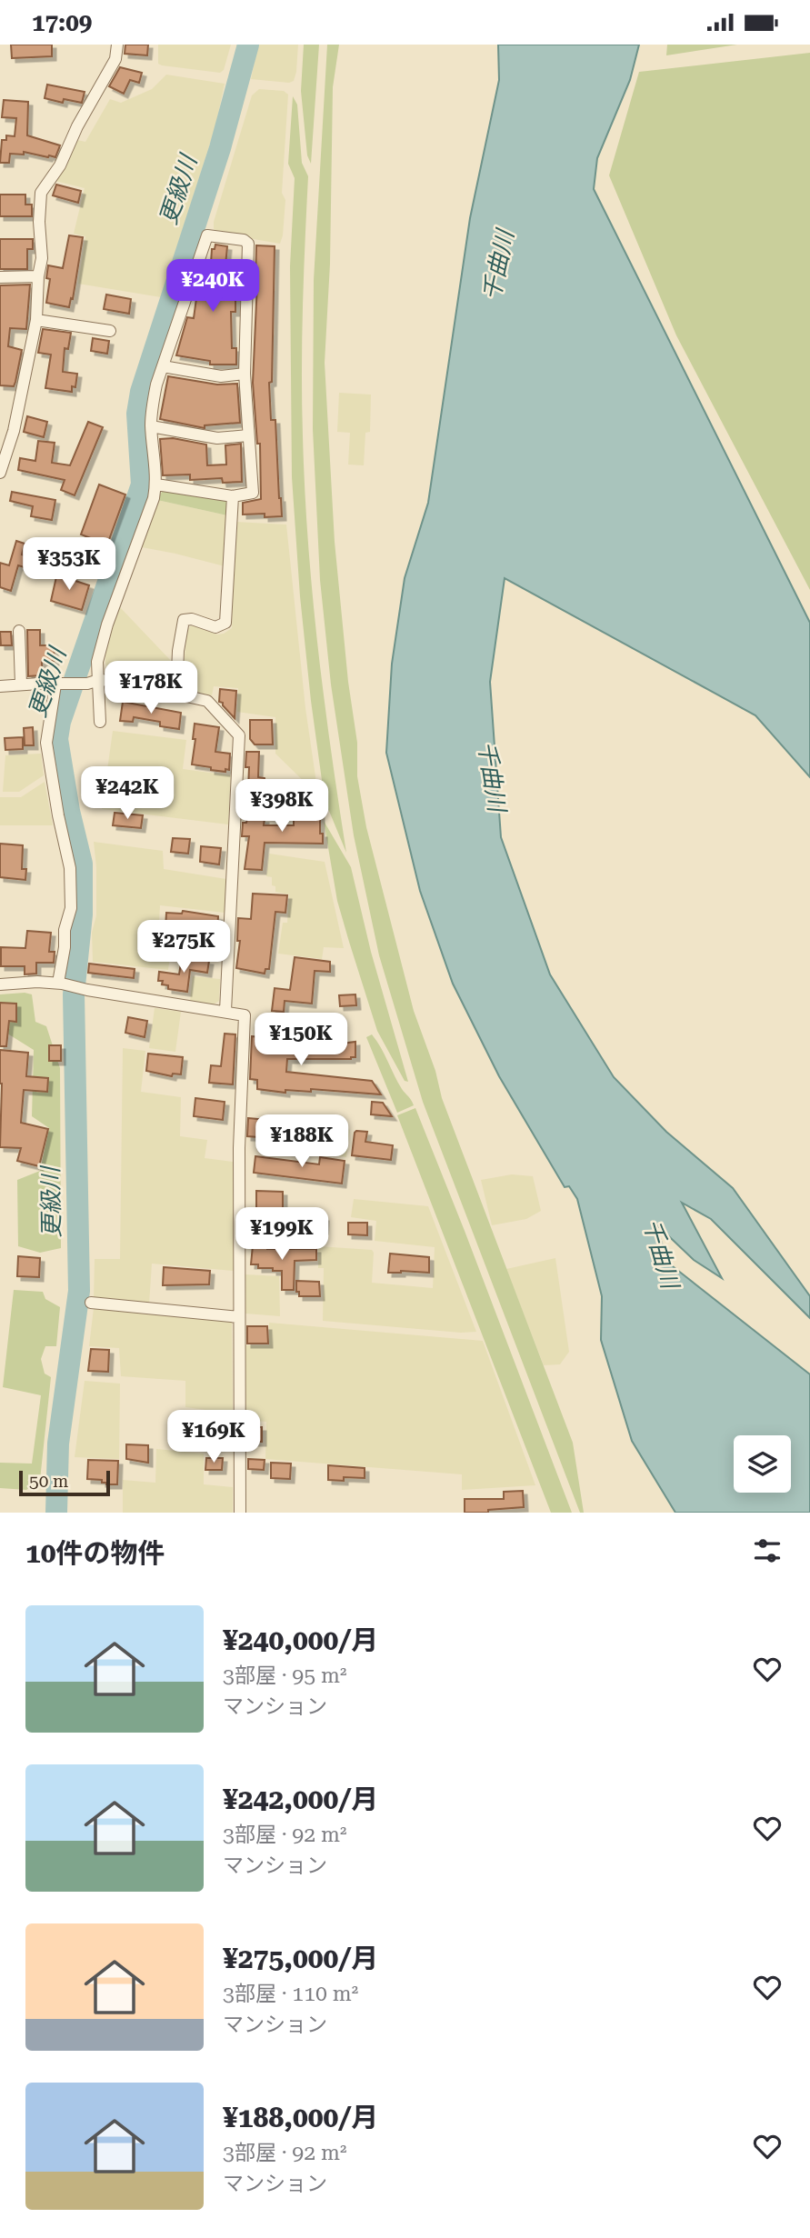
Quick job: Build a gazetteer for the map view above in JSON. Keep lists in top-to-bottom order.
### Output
{
  "water": ["更級川", "千曲川"],
  "scale_bar": "50 m",
  "page": {
    "status": "17:09",
    "price": [
      "¥240K",
      "¥353K",
      "¥178K",
      "¥242K",
      "¥398K",
      "¥275K",
      "¥150K",
      "¥188K",
      "¥199K",
      "¥169K"
    ],
    "scale": "50 m",
    "heading": "10件の物件",
    "list": [
      {
        "name": "¥240,000/月",
        "note": "3部屋 · 95 m² · マンション"
      },
      {
        "name": "¥242,000/月",
        "note": "3部屋 · 92 m² · マンション"
      },
      {
        "name": "¥275,000/月",
        "note": "3部屋 · 110 m² · マンション"
      },
      {
        "name": "¥188,000/月",
        "note": "3部屋 · 92 m² · マンション"
      }
    ]
  }
}
